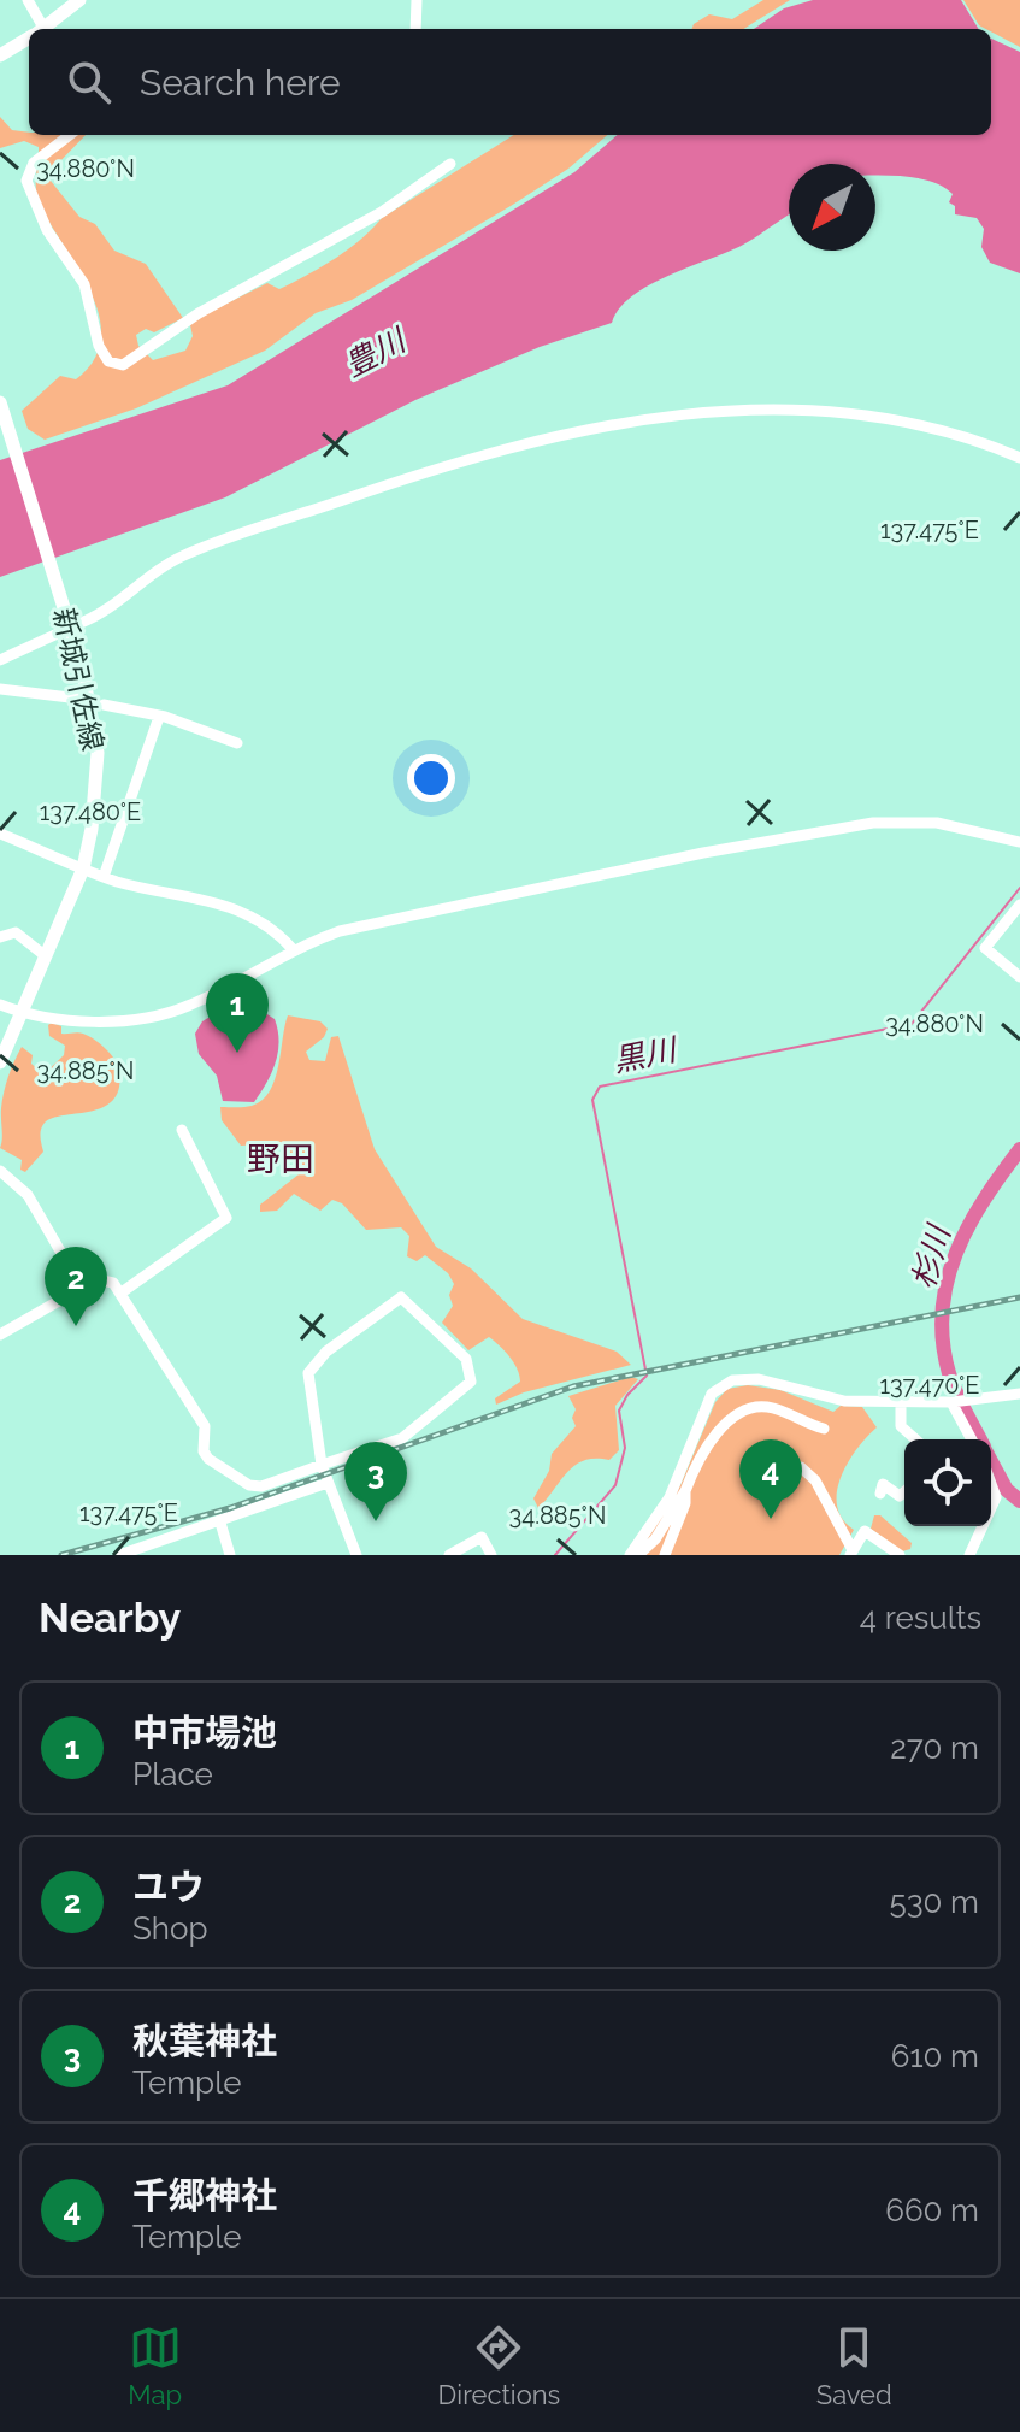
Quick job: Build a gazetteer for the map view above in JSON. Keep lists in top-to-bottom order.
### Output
{
  "streets": {
    "main road": ["新城引佐線"]
  },
  "districts": ["野田"],
  "water": ["豊川", "黒川", "杉川"],
  "north": "bottom left",
  "page": {
    "search": "Search here",
    "pins": [
      "1",
      "2",
      "4",
      "3"
    ],
    "heading": ["Nearby", "4 results"],
    "list": [
      {
        "mark": "1",
        "name": "中市場池",
        "note": "Place",
        "value": "270 m"
      },
      {
        "mark": "2",
        "name": "ユウ",
        "note": "Shop",
        "value": "530 m"
      },
      {
        "mark": "3",
        "name": "秋葉神社",
        "note": "Temple",
        "value": "610 m"
      },
      {
        "mark": "4",
        "name": "千郷神社",
        "note": "Temple",
        "value": "660 m"
      }
    ],
    "nav": ["Map", "Directions", "Saved"]
  },
  "coordinates": [
    "34.880°N",
    "137.475°E",
    "137.480°E",
    "34.885°N",
    "137.470°E"
  ]
}
